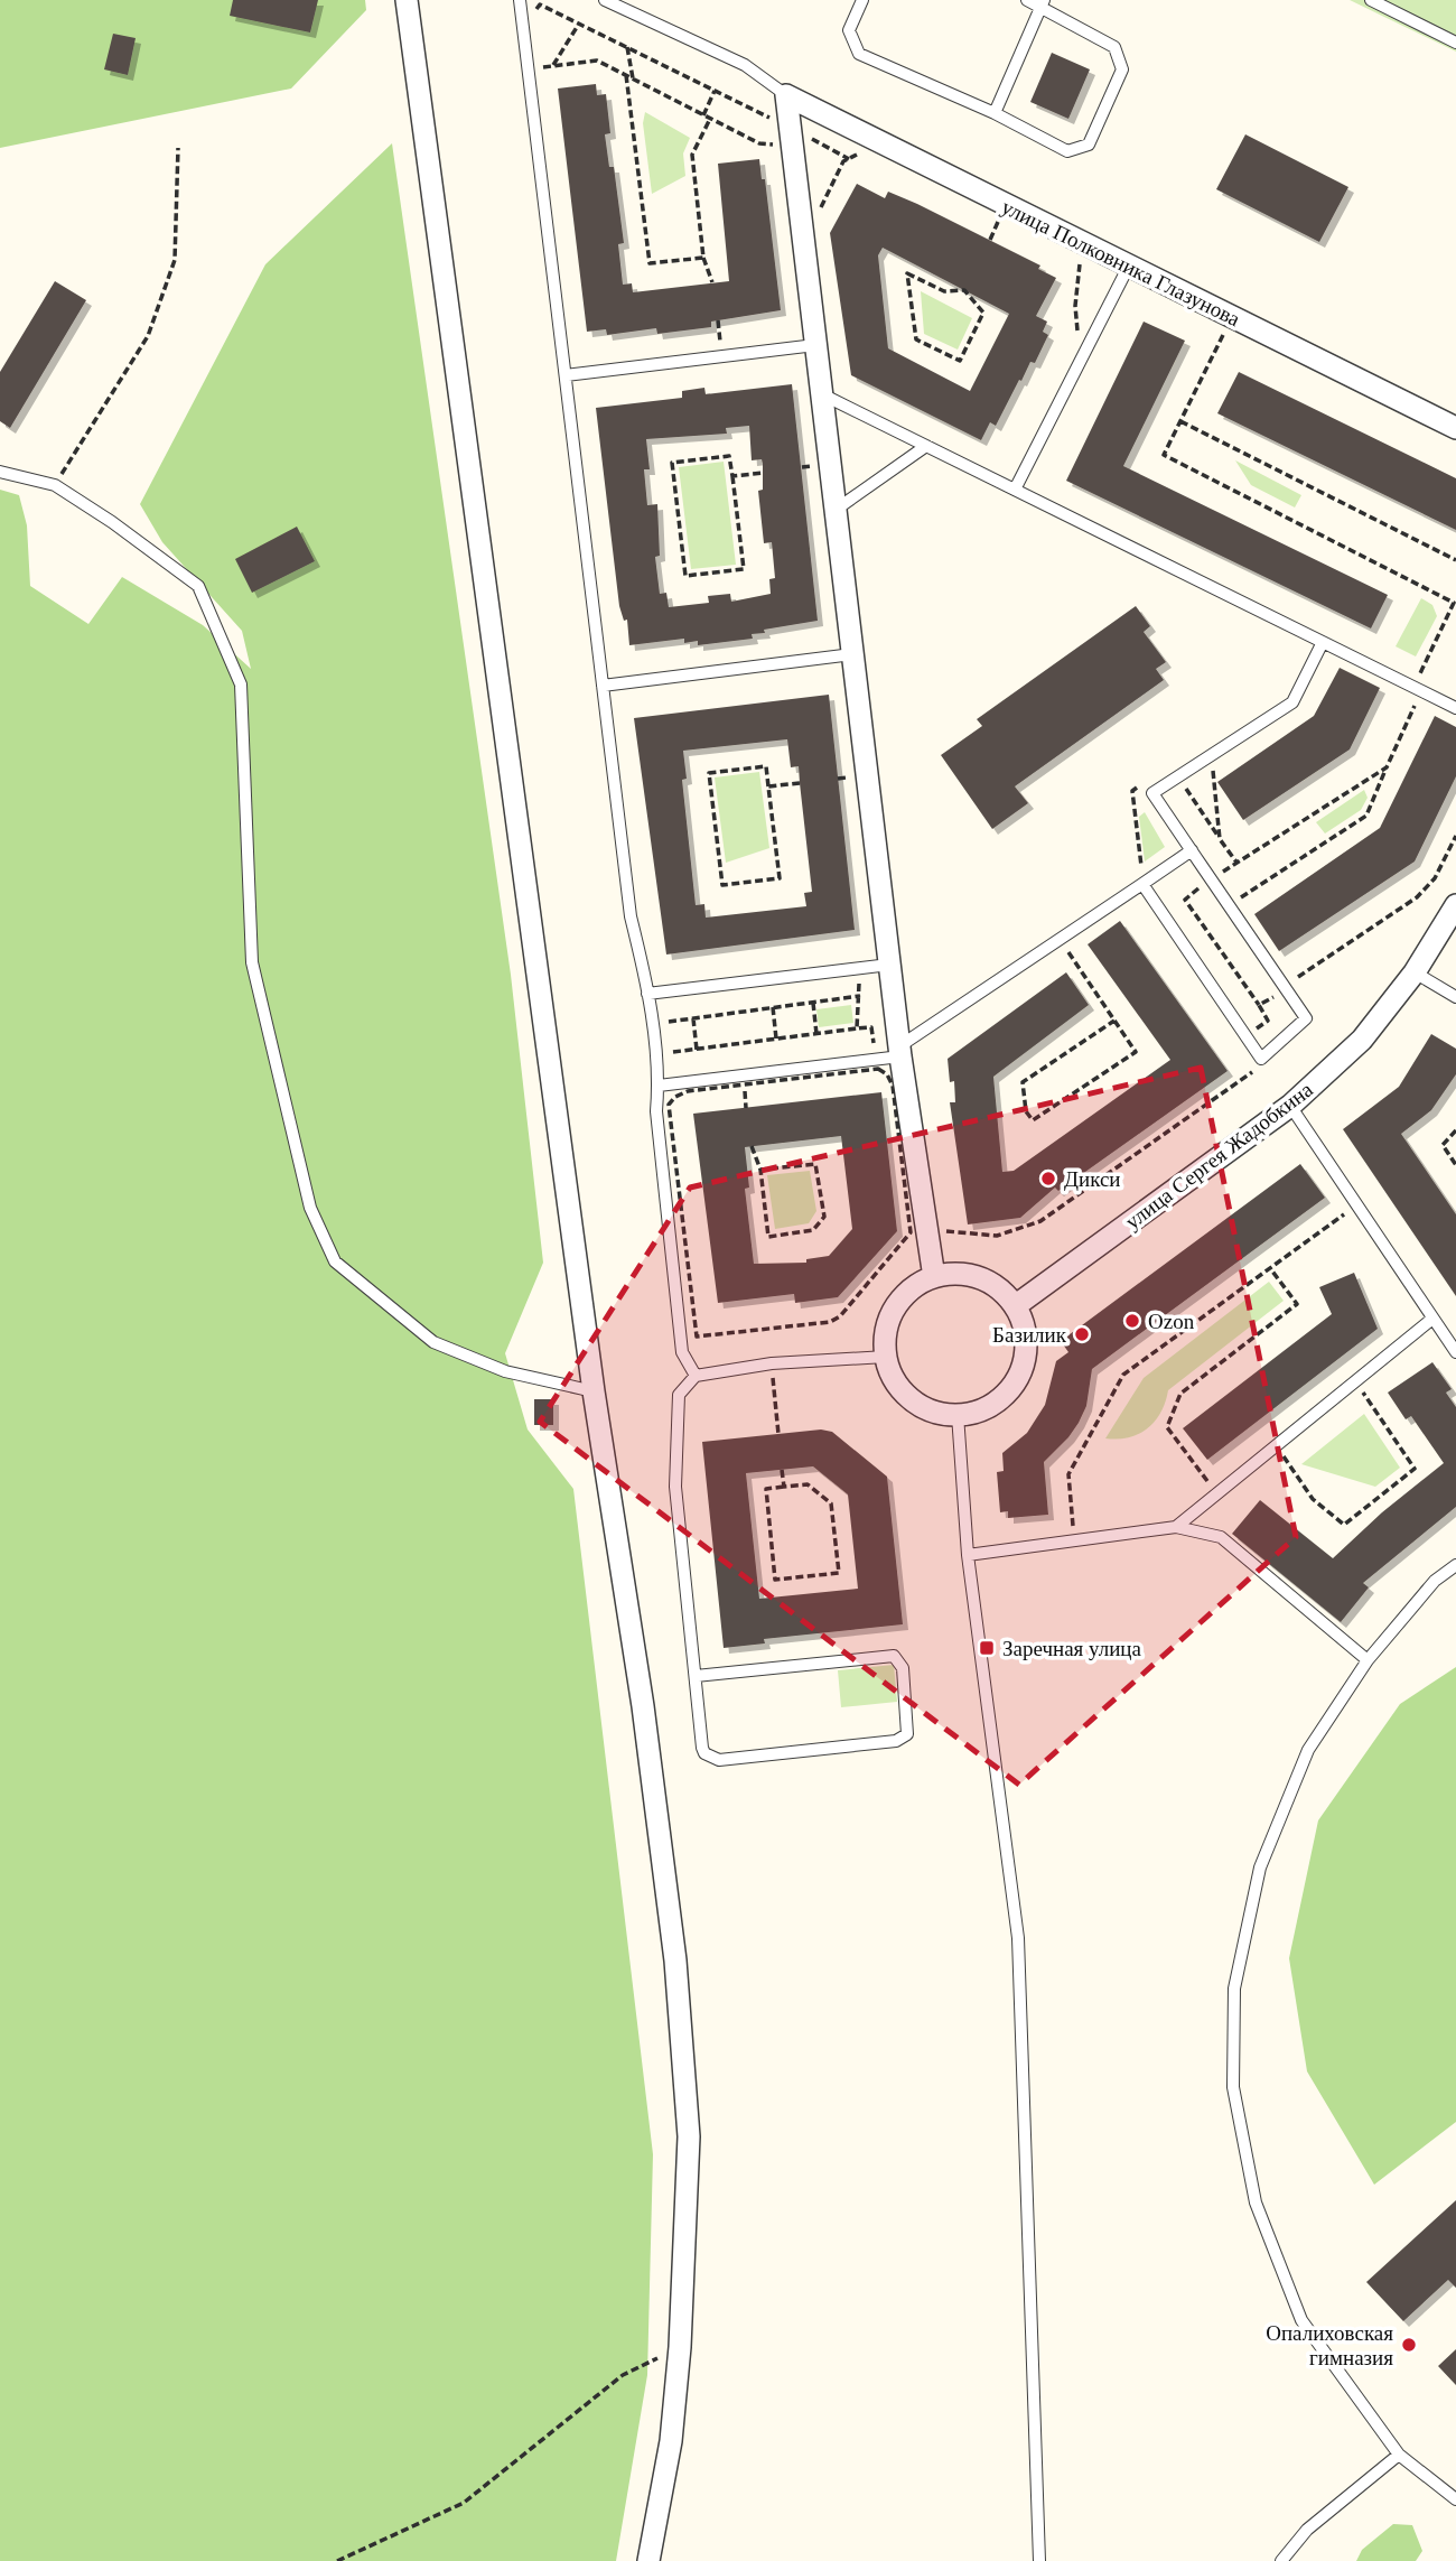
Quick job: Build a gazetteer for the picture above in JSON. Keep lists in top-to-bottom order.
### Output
{
  "streets": {
    "street": ["улица Полковника Глазунова", "улица Сергея Жадобкина"]
  },
  "places": {
    "other": [
      "Дикси",
      "Ozon",
      "Базилик",
      "Опалиховская гимназия"
    ],
    "transit": ["Заречная улица"]
  }
}
